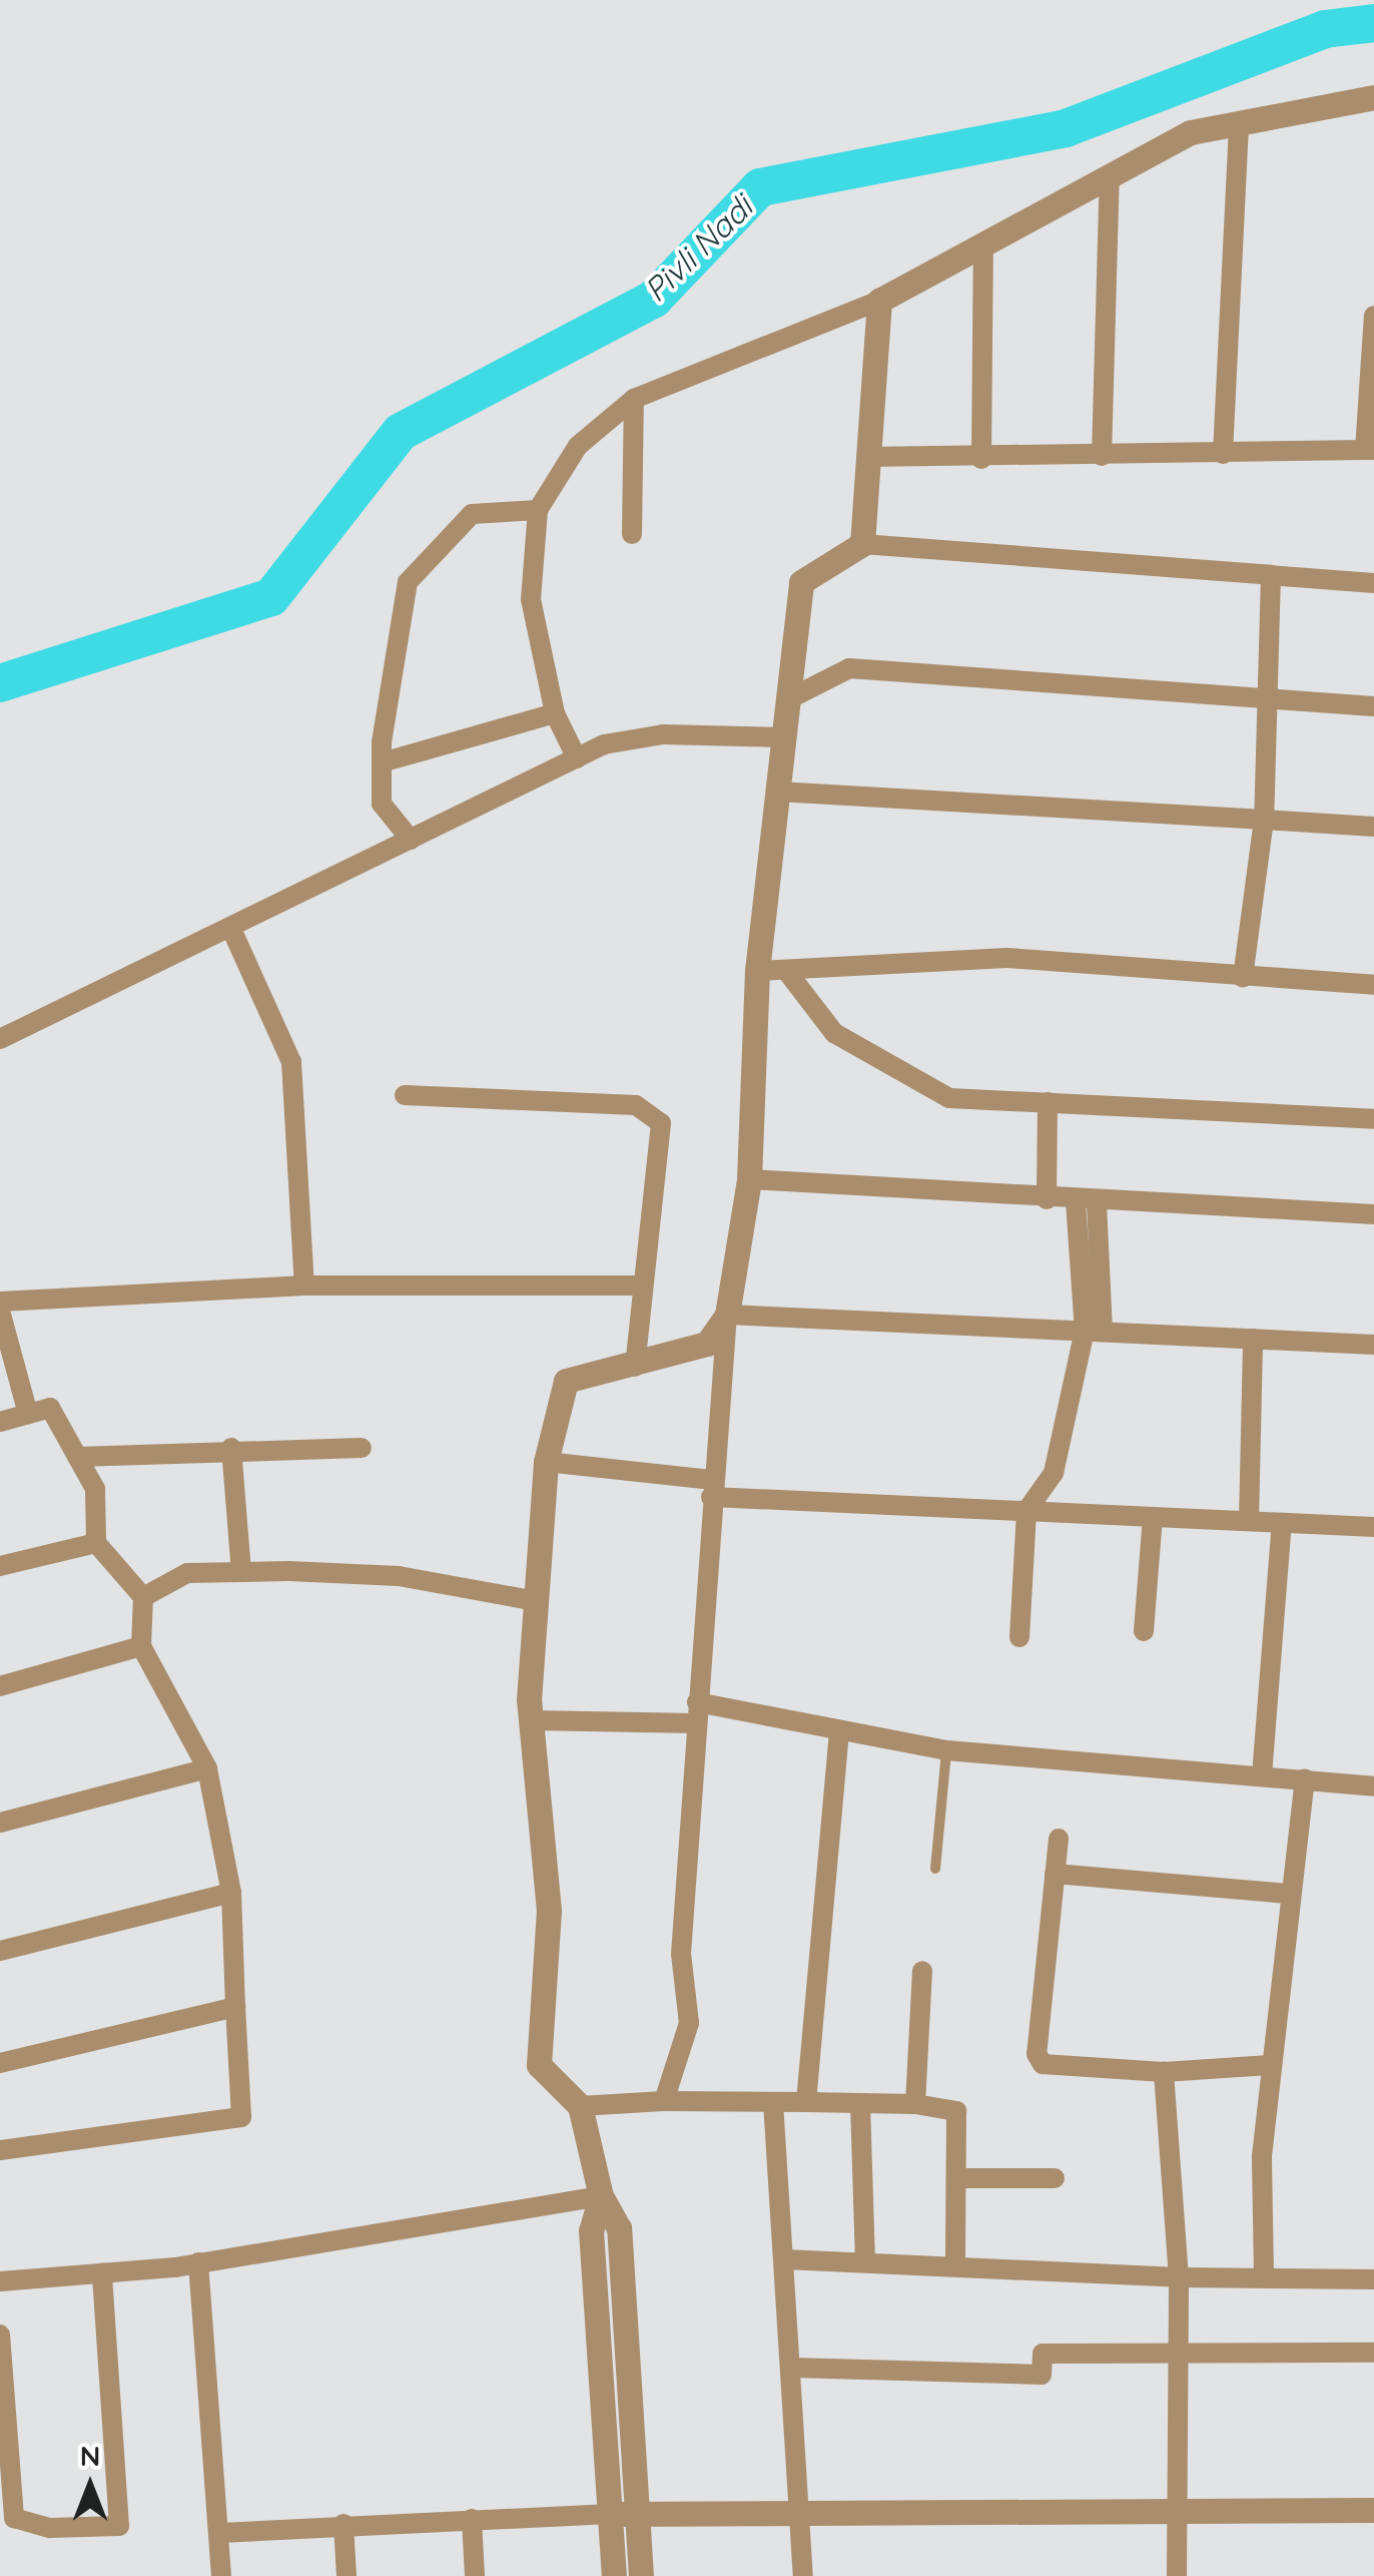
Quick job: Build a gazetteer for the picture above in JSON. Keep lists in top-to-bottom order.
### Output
{
  "water": ["Pivli Nadi"],
  "north": "top"
}
